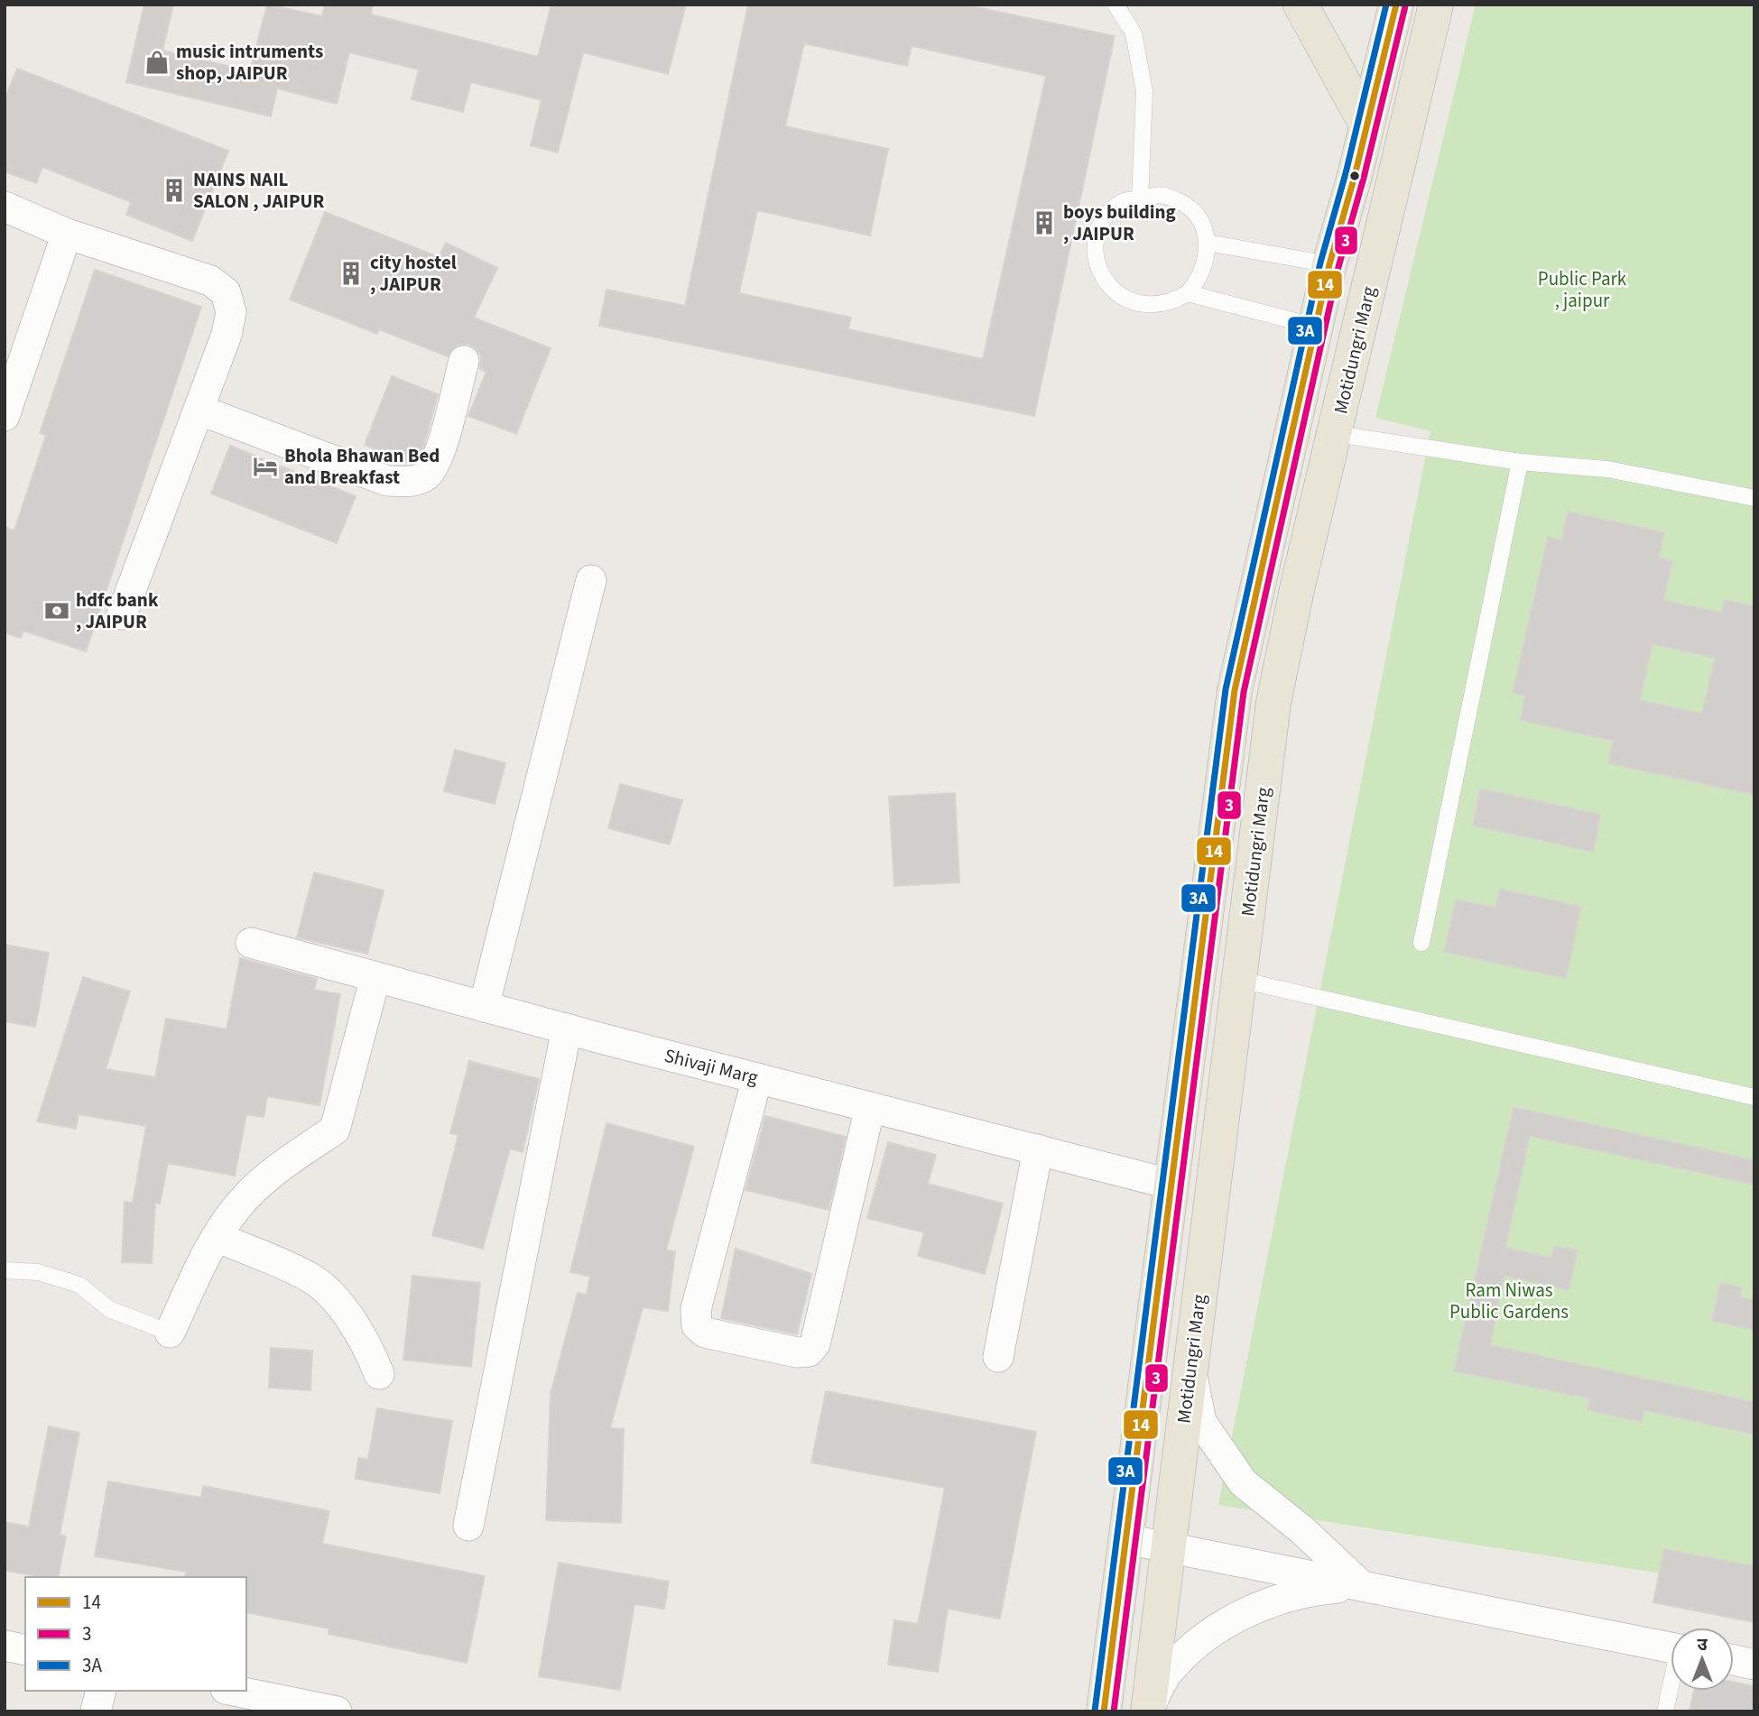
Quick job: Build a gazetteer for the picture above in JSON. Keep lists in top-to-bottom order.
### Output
{
  "streets": {
    "main road": ["Motidungri Marg"],
    "street": ["Shivaji Marg"]
  },
  "parks": ["Public Park , jaipur", "Ram Niwas Public Gardens"],
  "places": {
    "shop": ["music intruments shop, JAIPUR"],
    "building": ["NAINS NAIL SALON , JAIPUR", "boys building , JAIPUR", "city hostel , JAIPUR"],
    "hotel": ["Bhola Bhawan Bed and Breakfast"],
    "bank": ["hdfc bank , JAIPUR"]
  },
  "lines": ["transit line 14", "transit line 3A", "transit line 3"],
  "legend": ["14", "3", "3A"],
  "north": "top"
}
